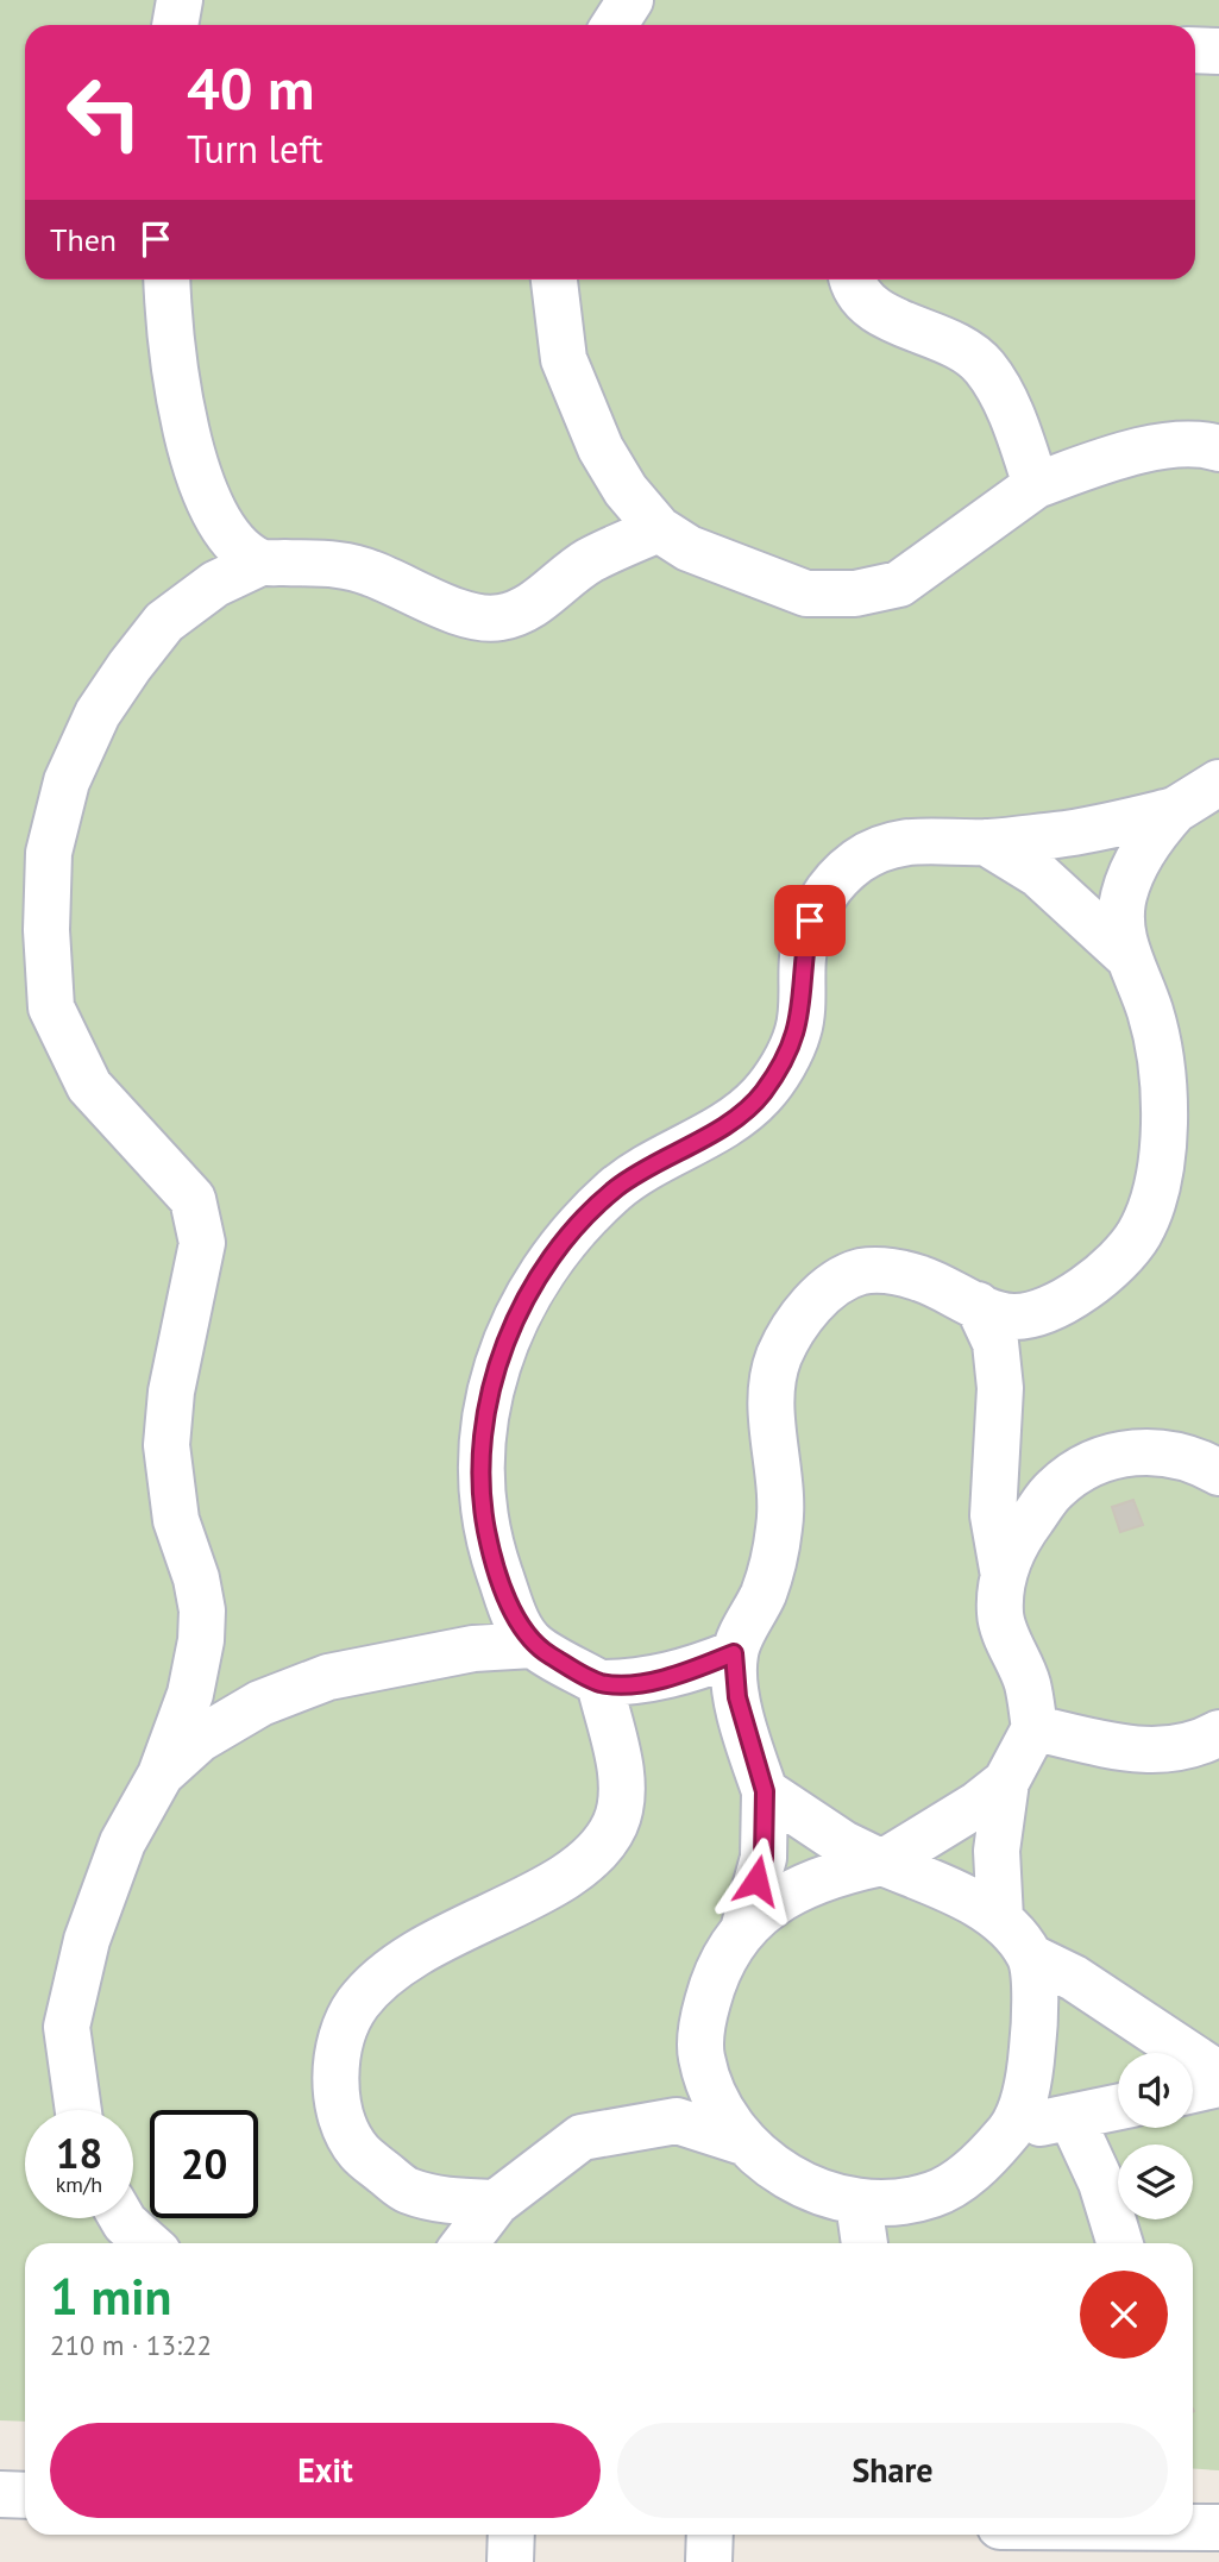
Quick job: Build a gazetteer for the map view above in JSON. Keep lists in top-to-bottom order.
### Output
{
  "page": {
    "turn": ["40 m", "Turn left"],
    "then": "Then",
    "speed": "18 km/h",
    "limit": "20",
    "heading": ["1 min", "210 m · 13:22"],
    "buttons": ["Exit", "Share"]
  }
}
